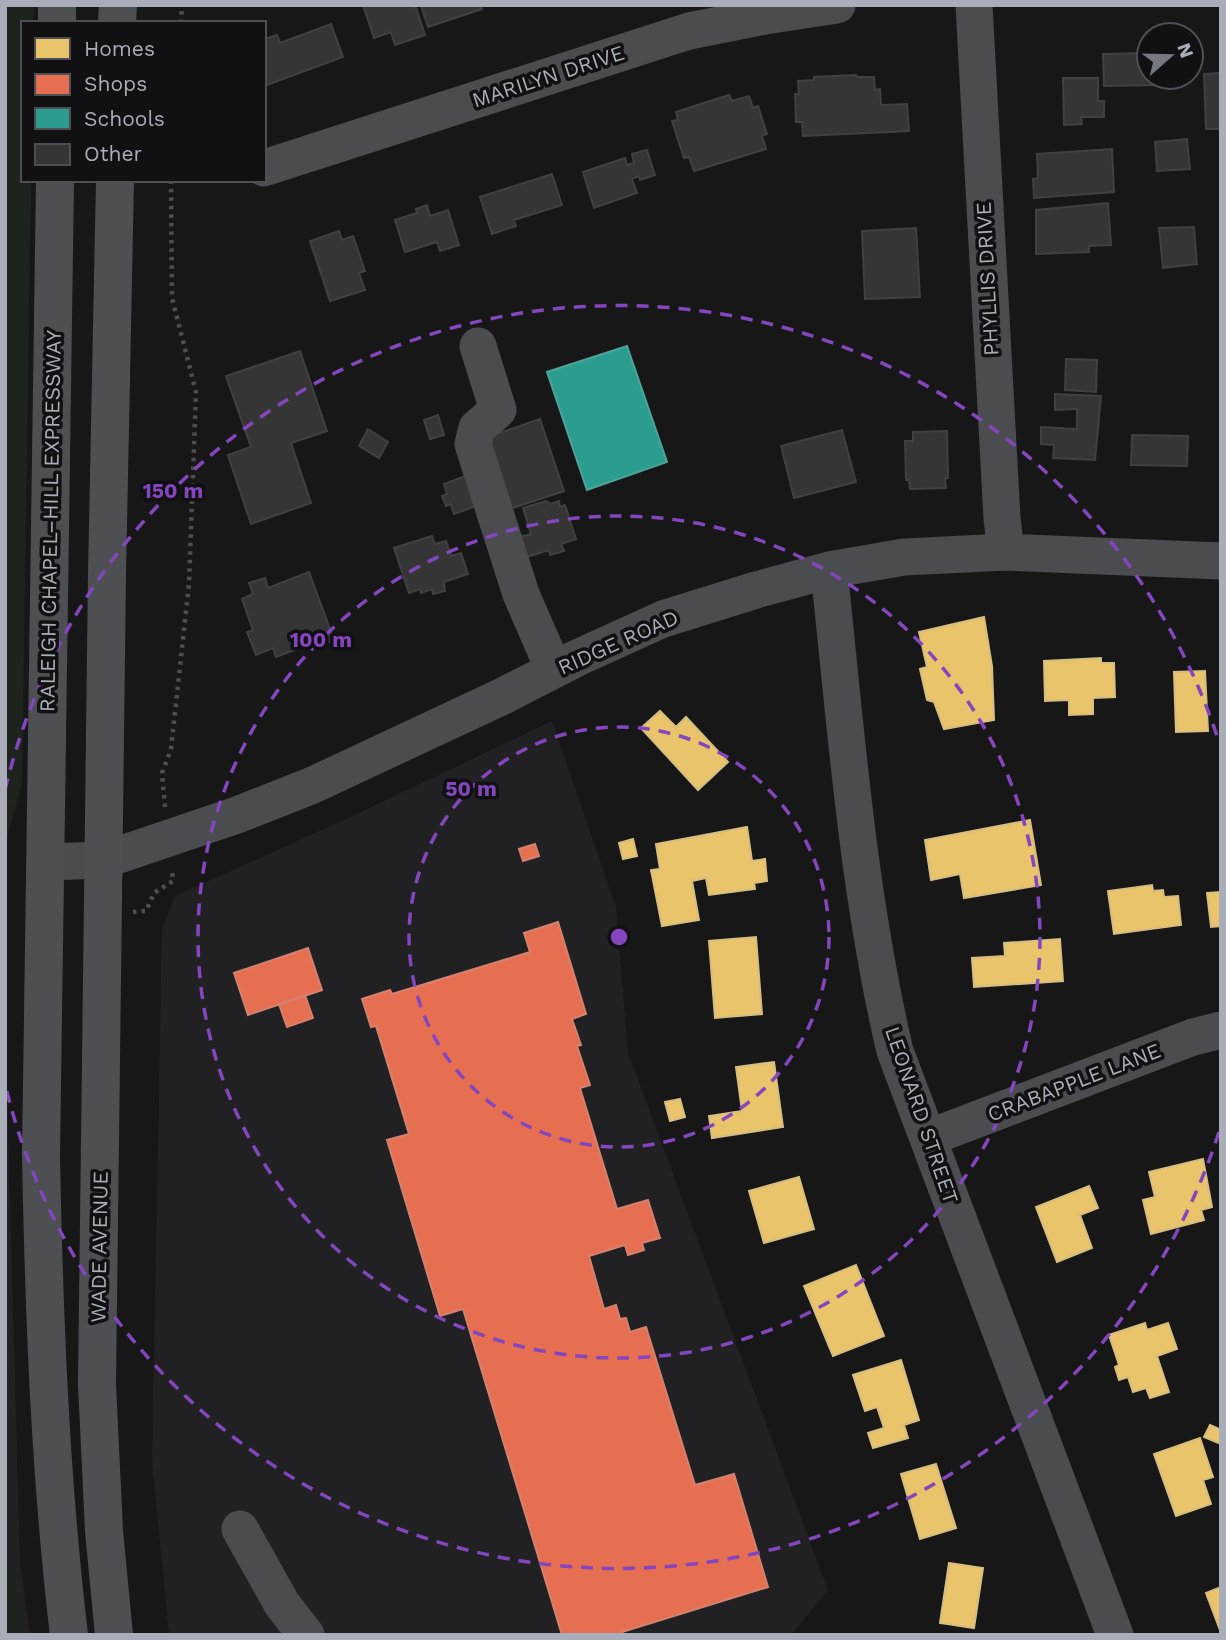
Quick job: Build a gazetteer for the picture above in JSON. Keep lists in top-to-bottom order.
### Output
{
  "streets": {
    "main road": ["RALEIGH CHAPEL–HILL EXPRESSWAY", "WADE AVENUE"],
    "street": [
      "MARILYN DRIVE",
      "PHYLLIS DRIVE",
      "RIDGE ROAD",
      "CRABAPPLE LANE",
      "LEONARD STREET"
    ]
  },
  "crossings": [
    ["PHYLLIS DRIVE", "RIDGE ROAD"],
    ["RALEIGH CHAPEL–HILL EXPRESSWAY", "RIDGE ROAD"],
    ["RIDGE ROAD", "LEONARD STREET"],
    ["RIDGE ROAD", "WADE AVENUE"],
    ["CRABAPPLE LANE", "LEONARD STREET"]
  ],
  "legend": [
    "Homes",
    "Shops",
    "Schools",
    "Other"
  ],
  "north": "right",
  "rings": ["150 m", "100 m", "50 m"]
}
